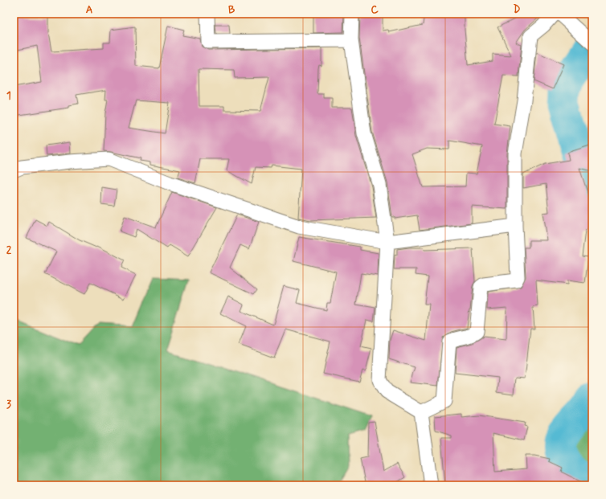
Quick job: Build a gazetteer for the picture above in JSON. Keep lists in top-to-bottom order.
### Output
{
  "grid": {
    "columns": [
      "A",
      "B",
      "C",
      "D"
    ],
    "rows": ["1", "2", "3"]
  }
}
